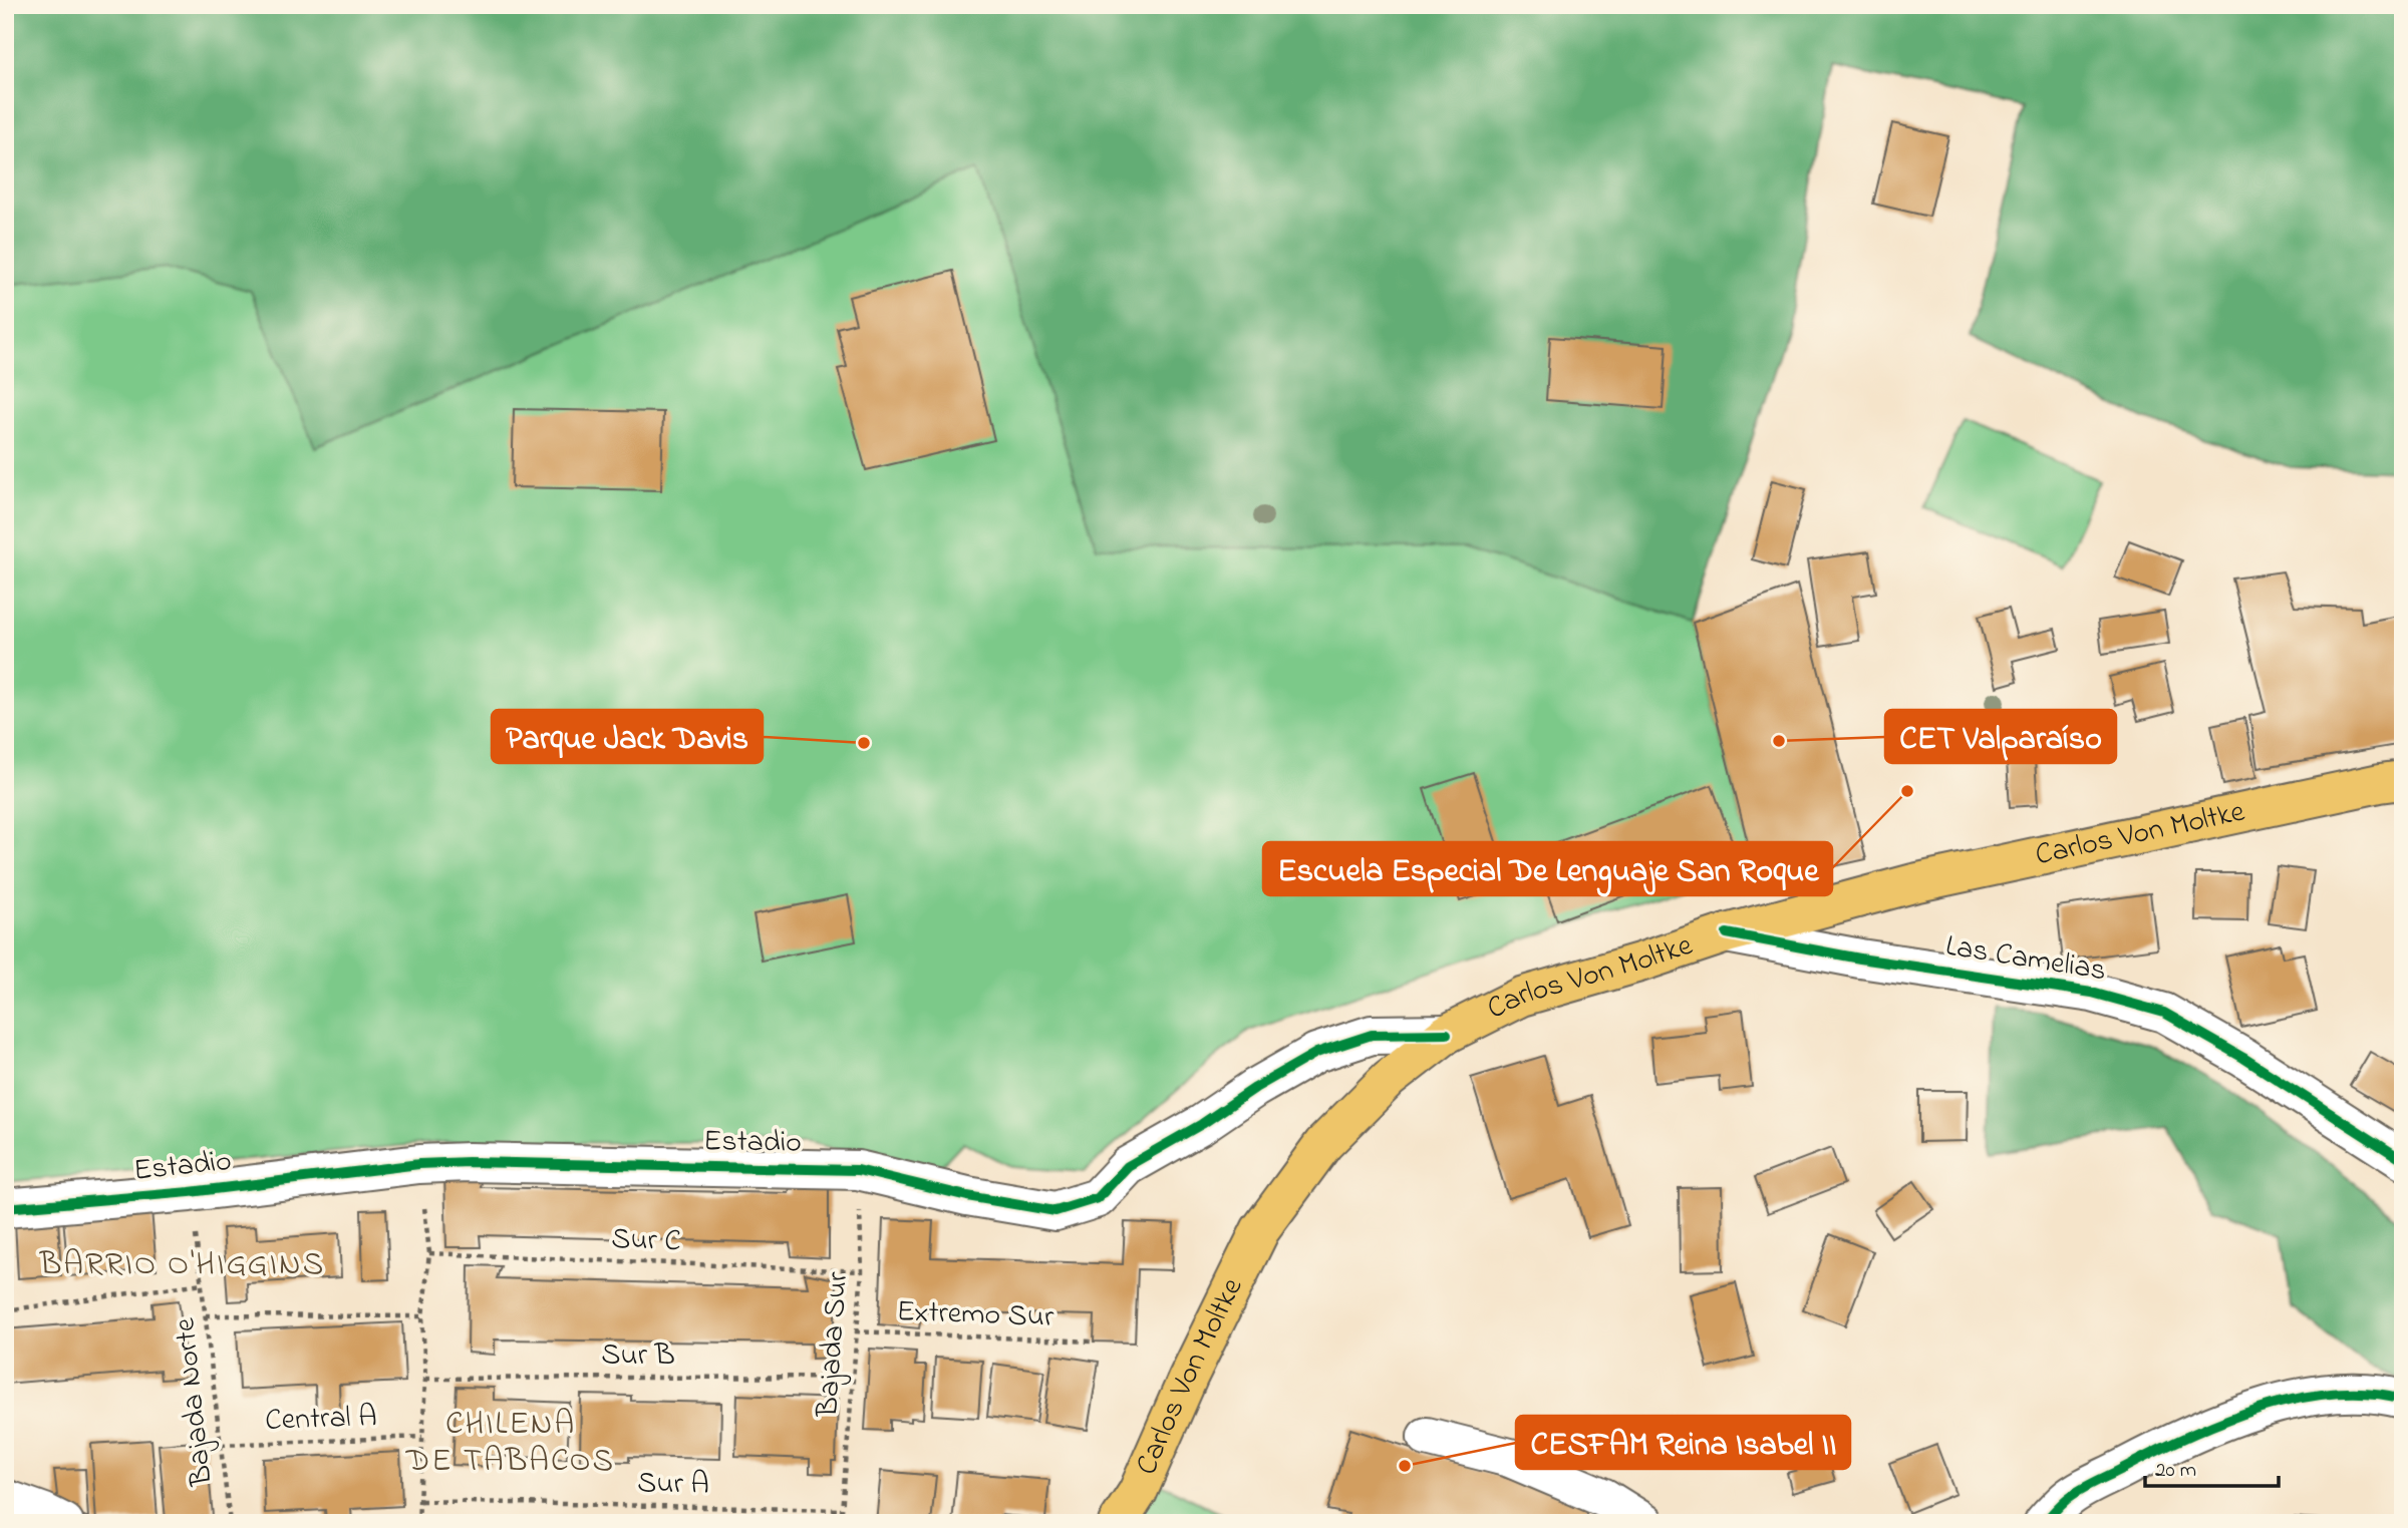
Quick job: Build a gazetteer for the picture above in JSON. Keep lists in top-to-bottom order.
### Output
{
  "streets": {
    "main road": ["Carlos Von Moltke"],
    "street": ["Las Camelias", "Estadio"],
    "path": [
      "Sur C",
      "Extremo Sur",
      "Bajada Sur",
      "Sur B",
      "Bajada Norte",
      "Central A",
      "Sur A"
    ]
  },
  "crossings": [
    ["Carlos Von Moltke", "Las Camelias"],
    ["Carlos Von Moltke", "Estadio"],
    ["Estadio", "Bajada Sur"],
    ["Estadio", "Bajada Norte"],
    ["Sur C", "Bajada Sur"],
    ["Extremo Sur", "Bajada Sur"],
    ["Bajada Sur", "Sur B"],
    ["Bajada Sur", "Sur A"],
    ["Bajada Norte", "Central A"]
  ],
  "districts": ["BARRIO O'HIGGINS", "CHILENA DE TABACOS"],
  "places": [
    "CET Valparaíso",
    "Parque Jack Davis",
    "Escuela Especial De Lenguaje San Roque",
    "CESFAM Reina Isabel II"
  ],
  "scale_bar": "20 m"
}
